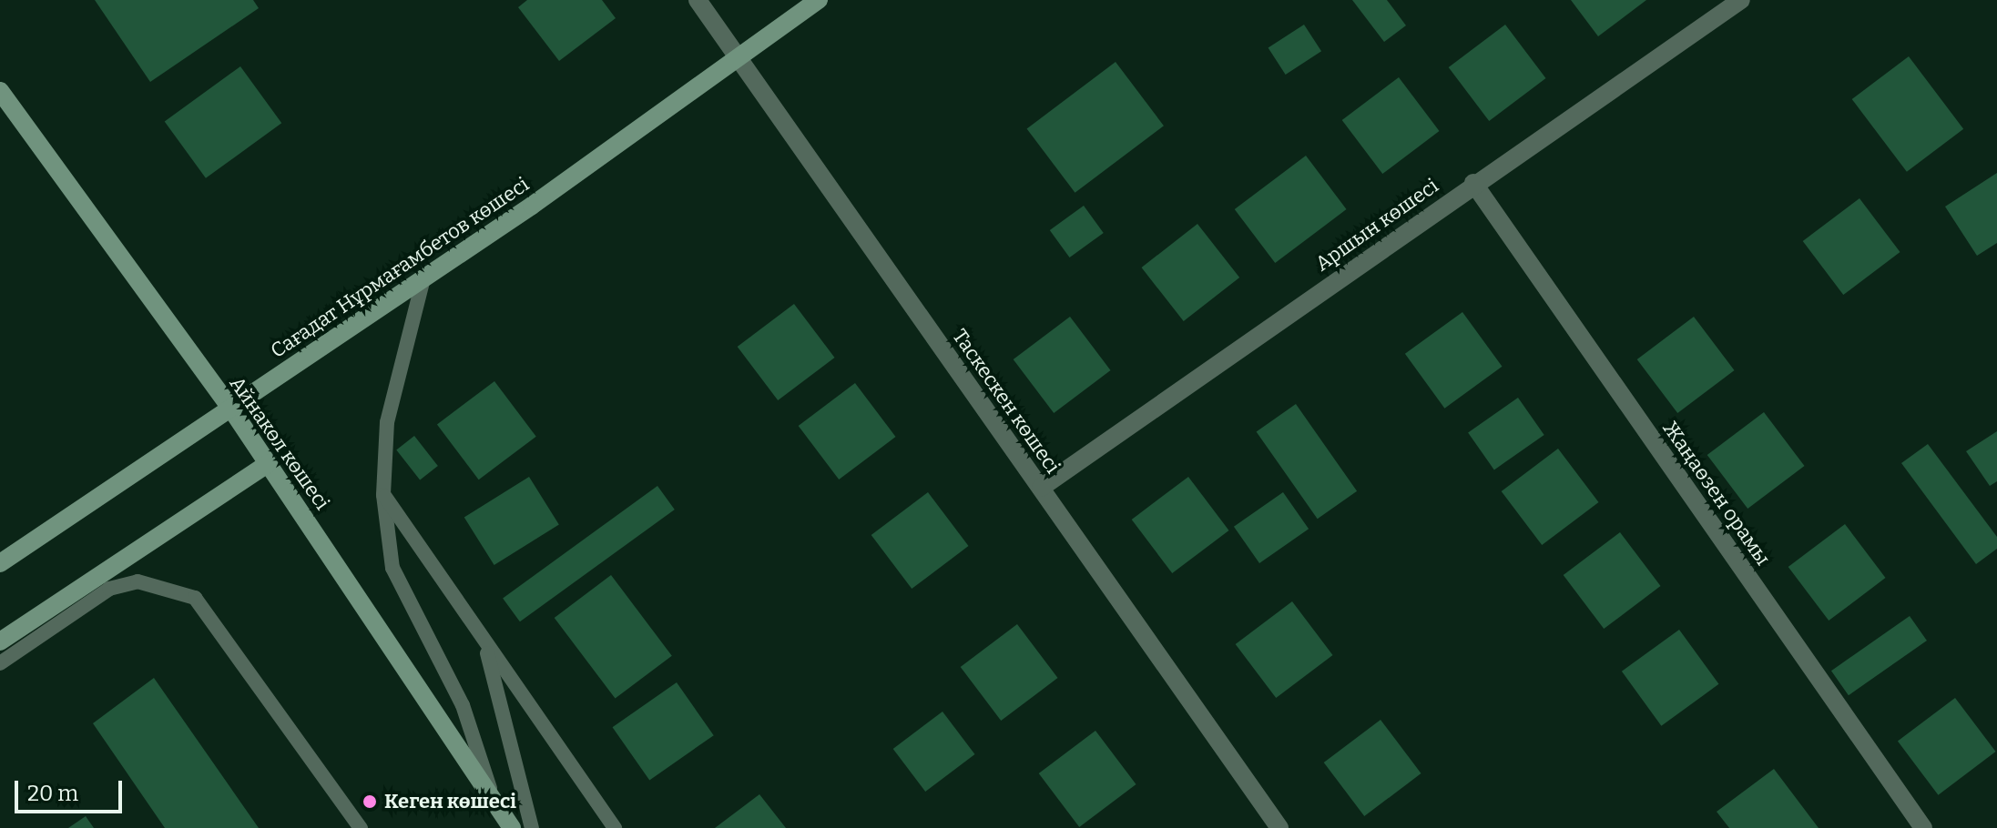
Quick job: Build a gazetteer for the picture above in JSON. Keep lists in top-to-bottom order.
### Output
{
  "streets": {
    "street": [
      "Аршын көшесі",
      "Сағадат Нұрмағамбетов көшесі",
      "Таскескен көшесі",
      "Айнакөл көшесі",
      "Жаңаөзен орамы"
    ]
  },
  "crossings": [
    ["Аршын көшесі", "Таскескен көшесі"],
    ["Аршын көшесі", "Жаңаөзен орамы"],
    ["Сағадат Нұрмағамбетов көшесі", "Таскескен көшесі"],
    ["Сағадат Нұрмағамбетов көшесі", "Айнакөл көшесі"]
  ],
  "places": ["Кеген көшесі"],
  "scale_bar": "20 m"
}
